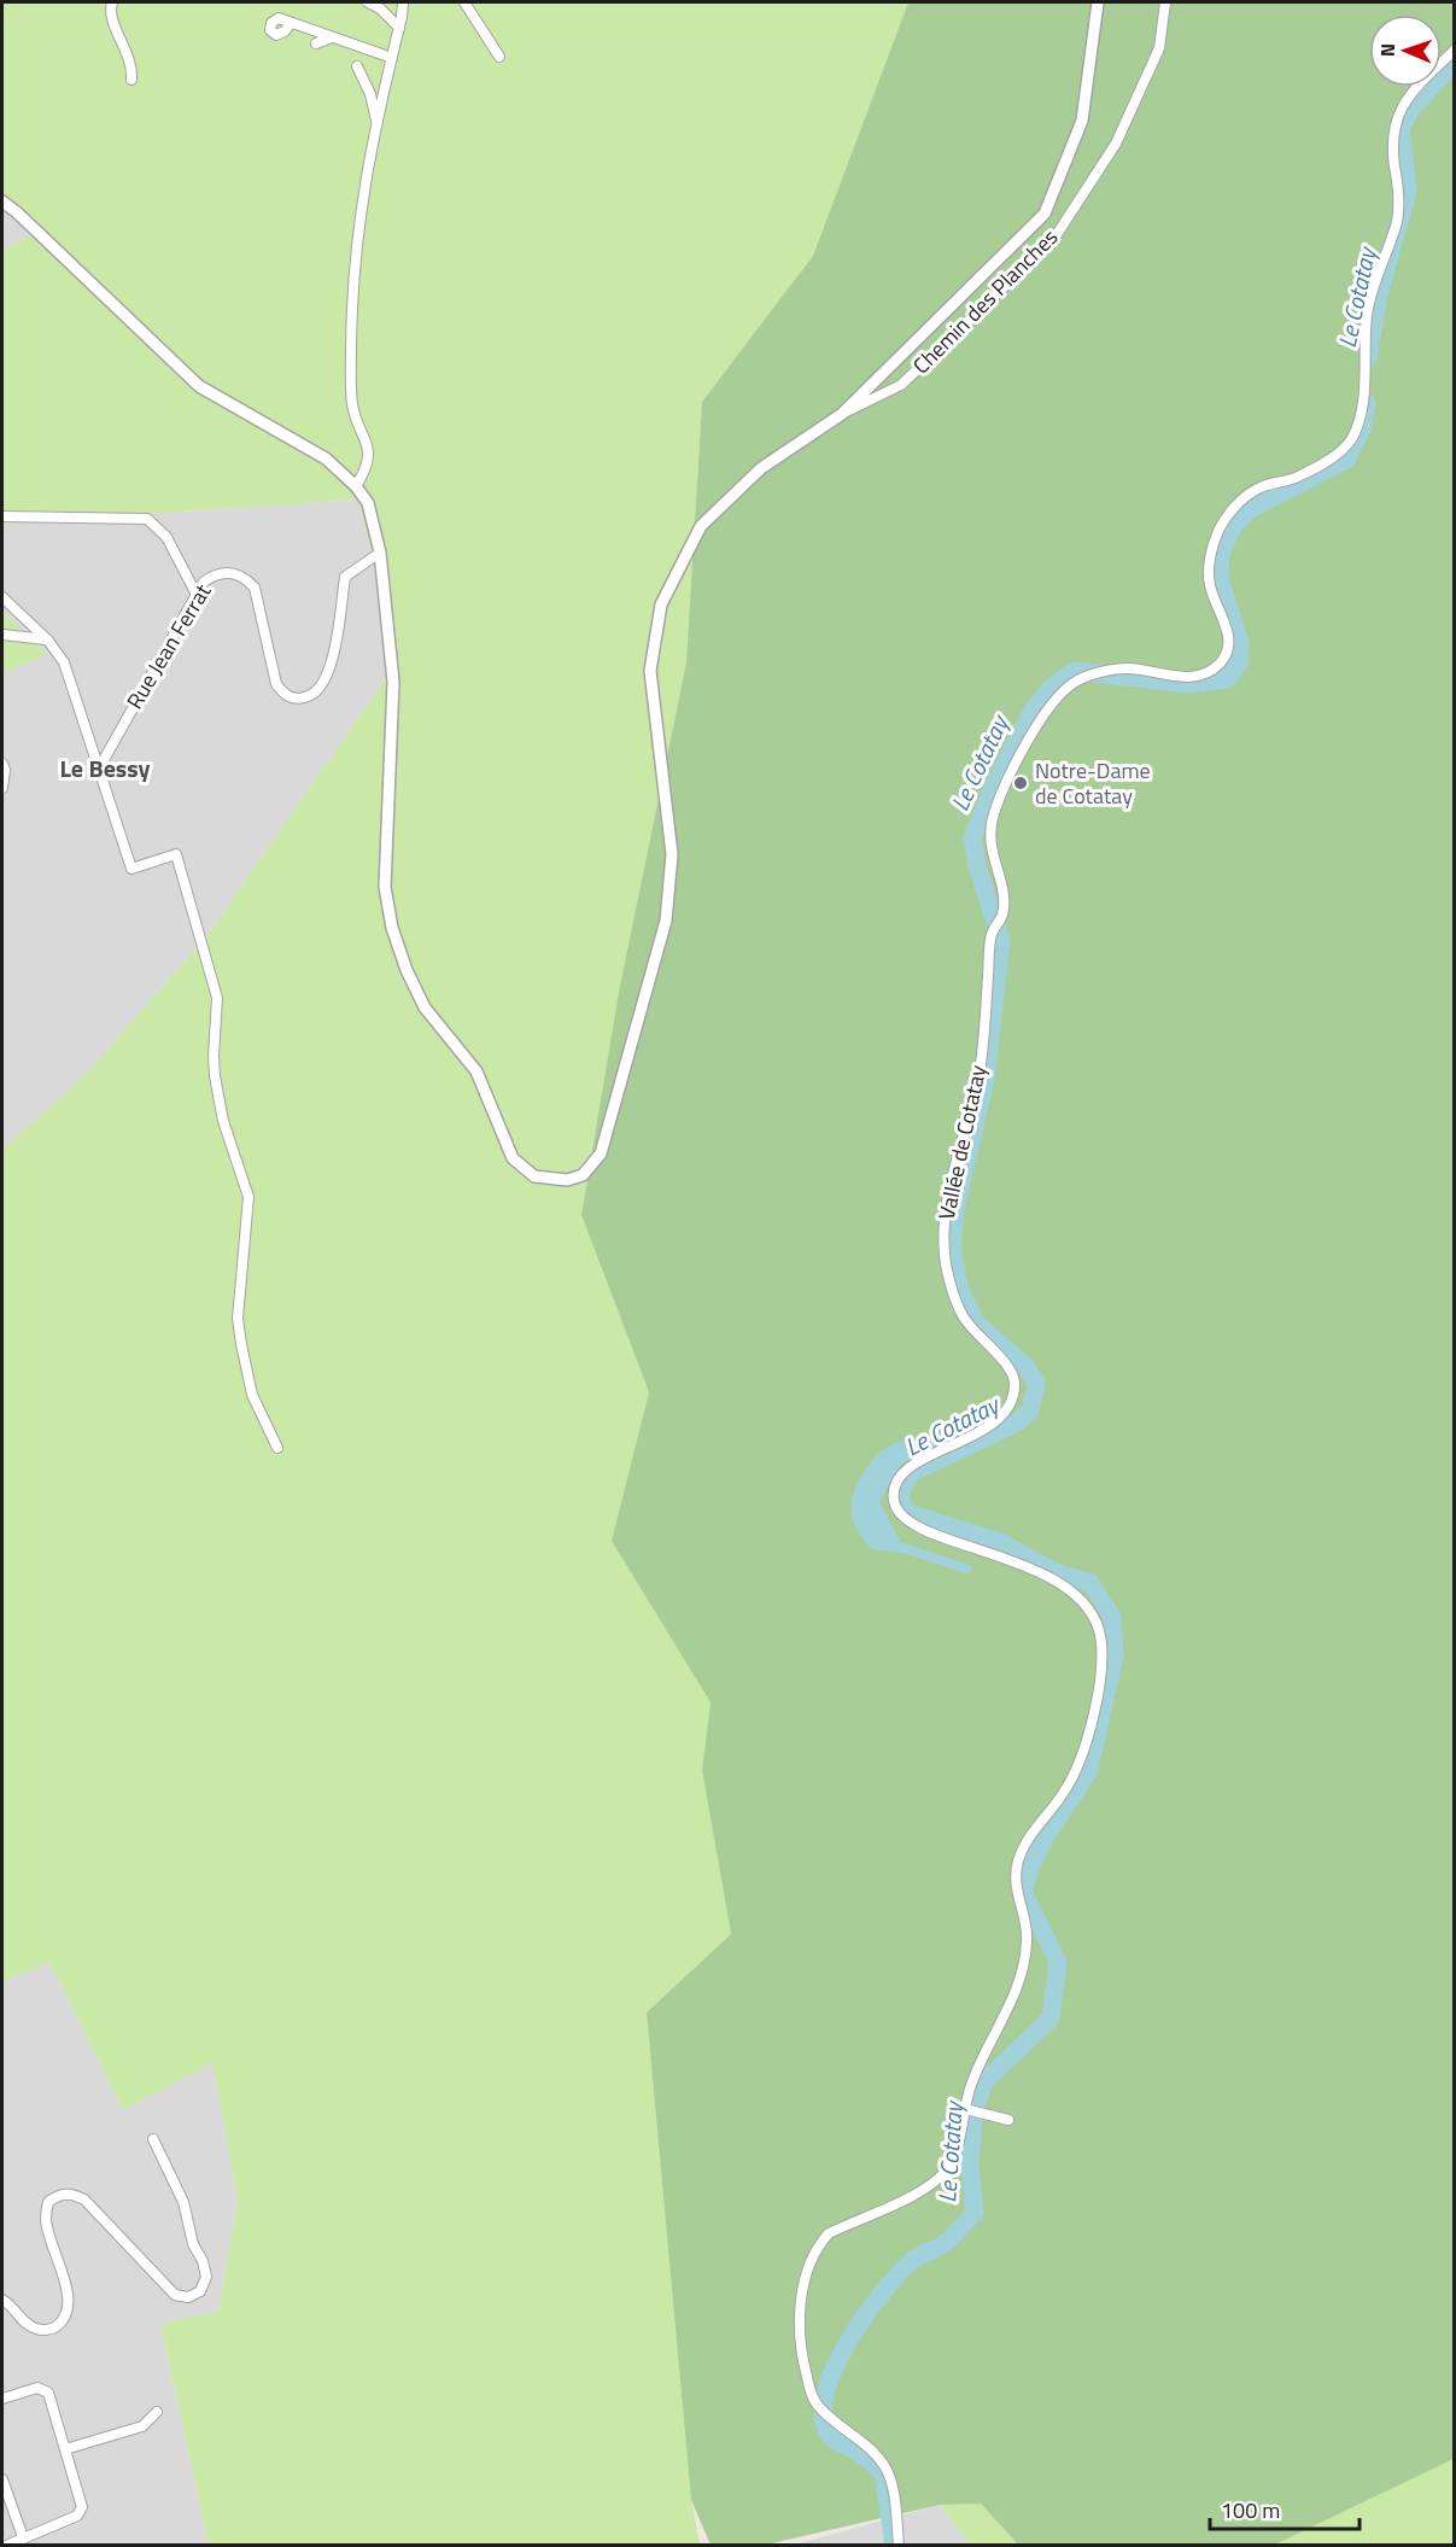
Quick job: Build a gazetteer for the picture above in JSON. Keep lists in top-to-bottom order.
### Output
{
  "streets": {
    "street": ["Chemin des Planches", "Rue Jean Ferrat", "Vallée de Cotatay"]
  },
  "districts": ["Le Bessy"],
  "water": ["Le Cotatay"],
  "places": ["Notre-Dame de Cotatay"],
  "scale_bar": "100 m",
  "north": "left"
}
